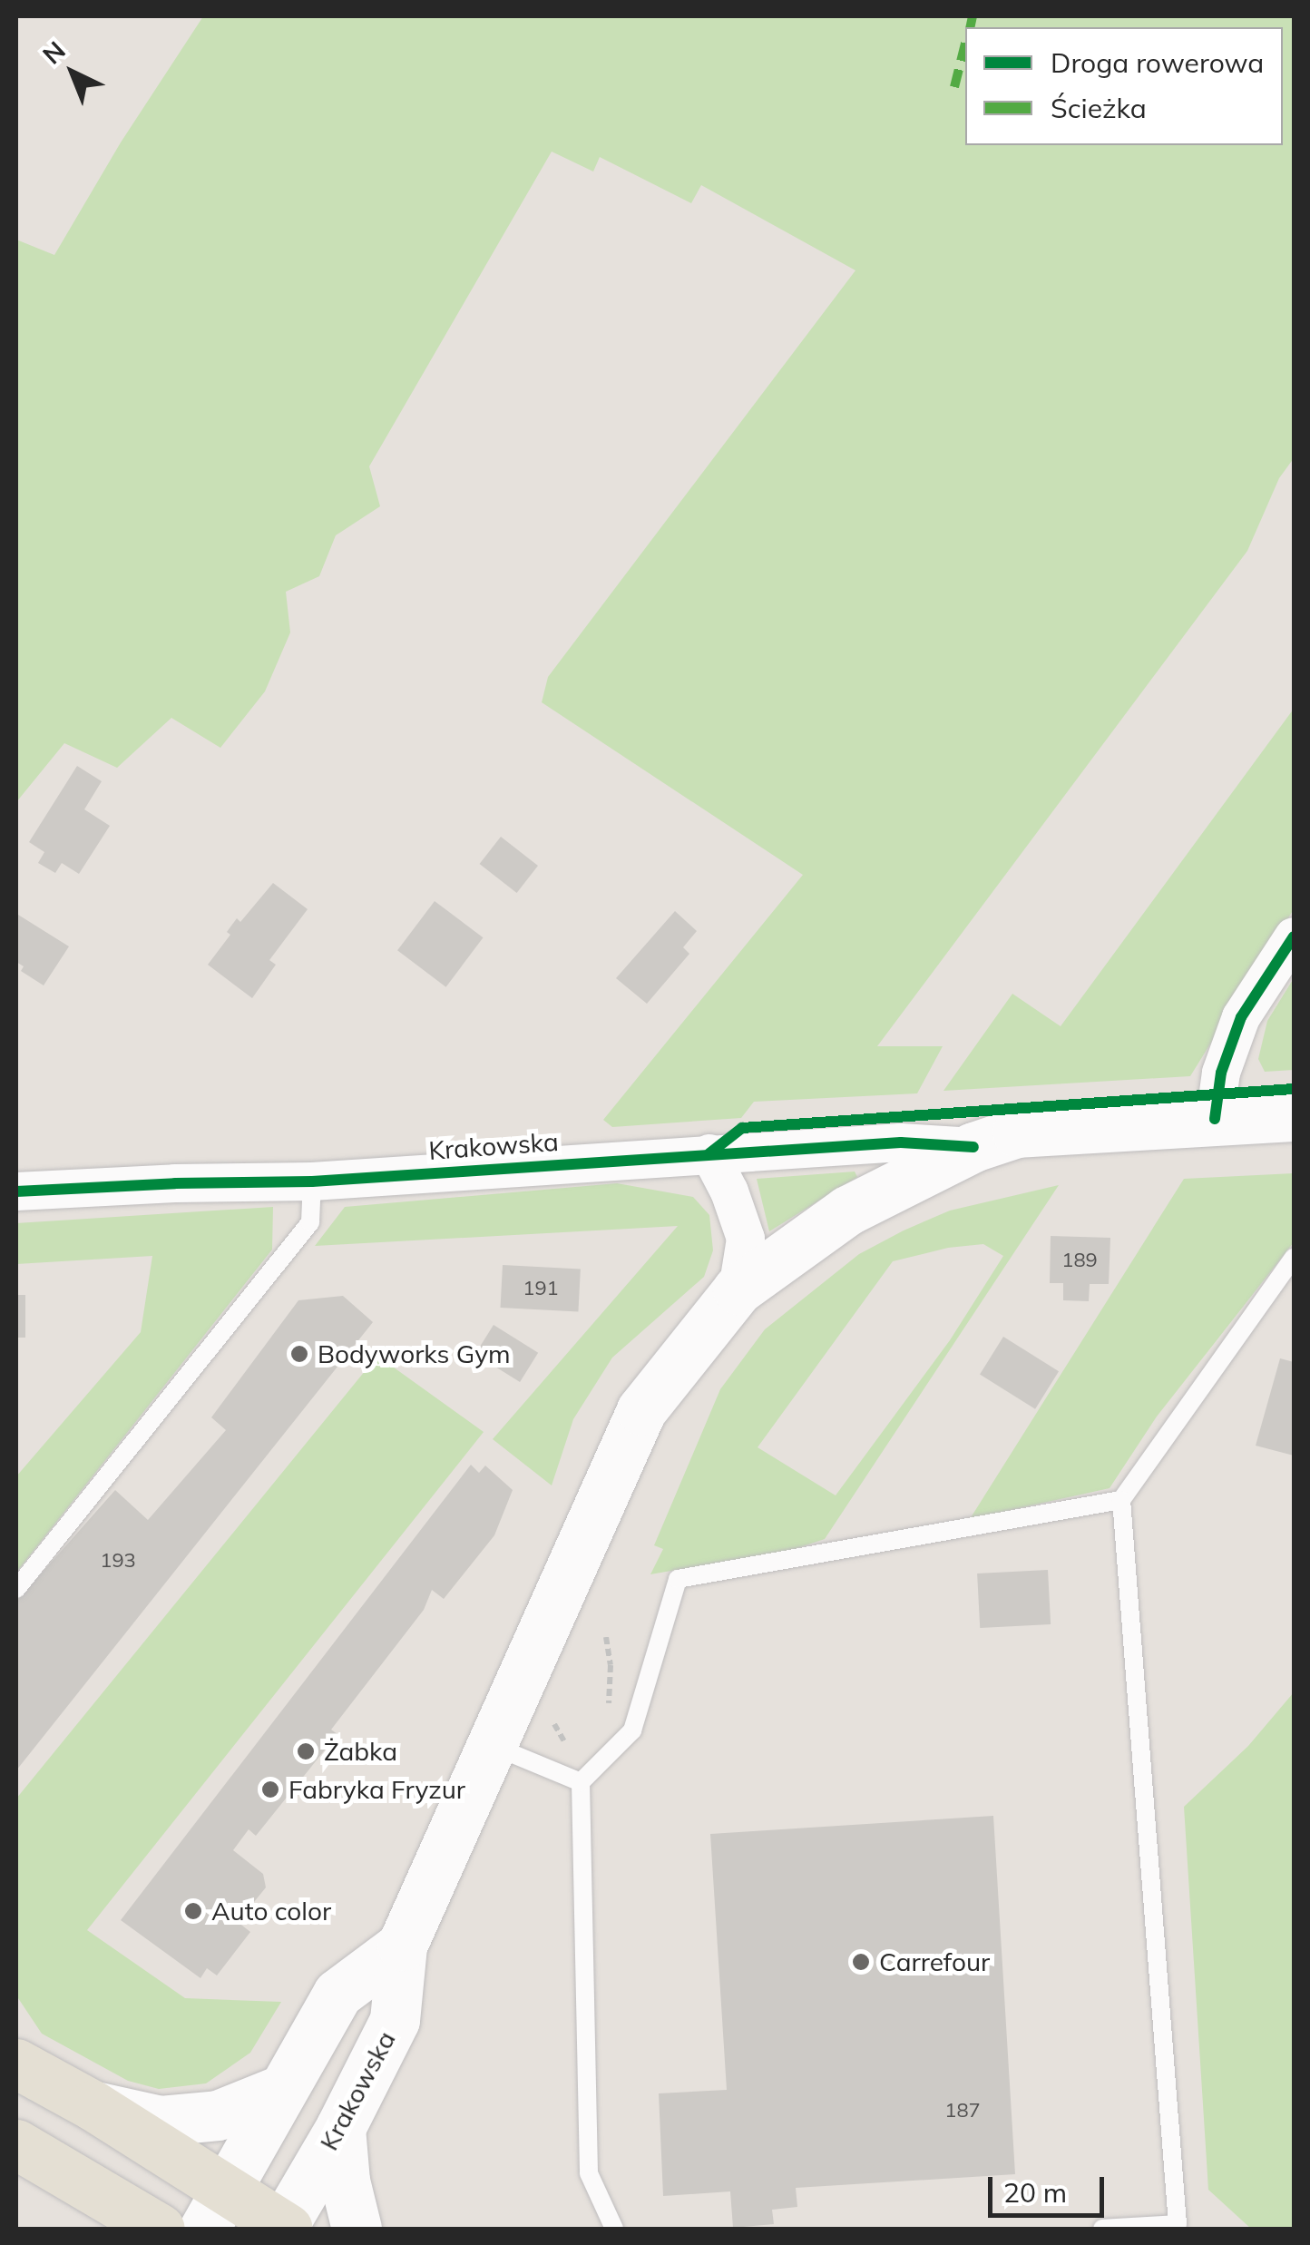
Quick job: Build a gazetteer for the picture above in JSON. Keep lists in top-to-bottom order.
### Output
{
  "streets": {
    "main road": ["Krakowska"]
  },
  "places": [
    "Bodyworks Gym",
    "Żabka",
    "Fabryka Fryzur",
    "Auto color",
    "Carrefour"
  ],
  "house_numbers": [
    "189",
    "191",
    "193",
    "187"
  ],
  "legend": ["Droga rowerowa", "Ścieżka"],
  "scale_bar": "20 m",
  "north": "top left"
}
